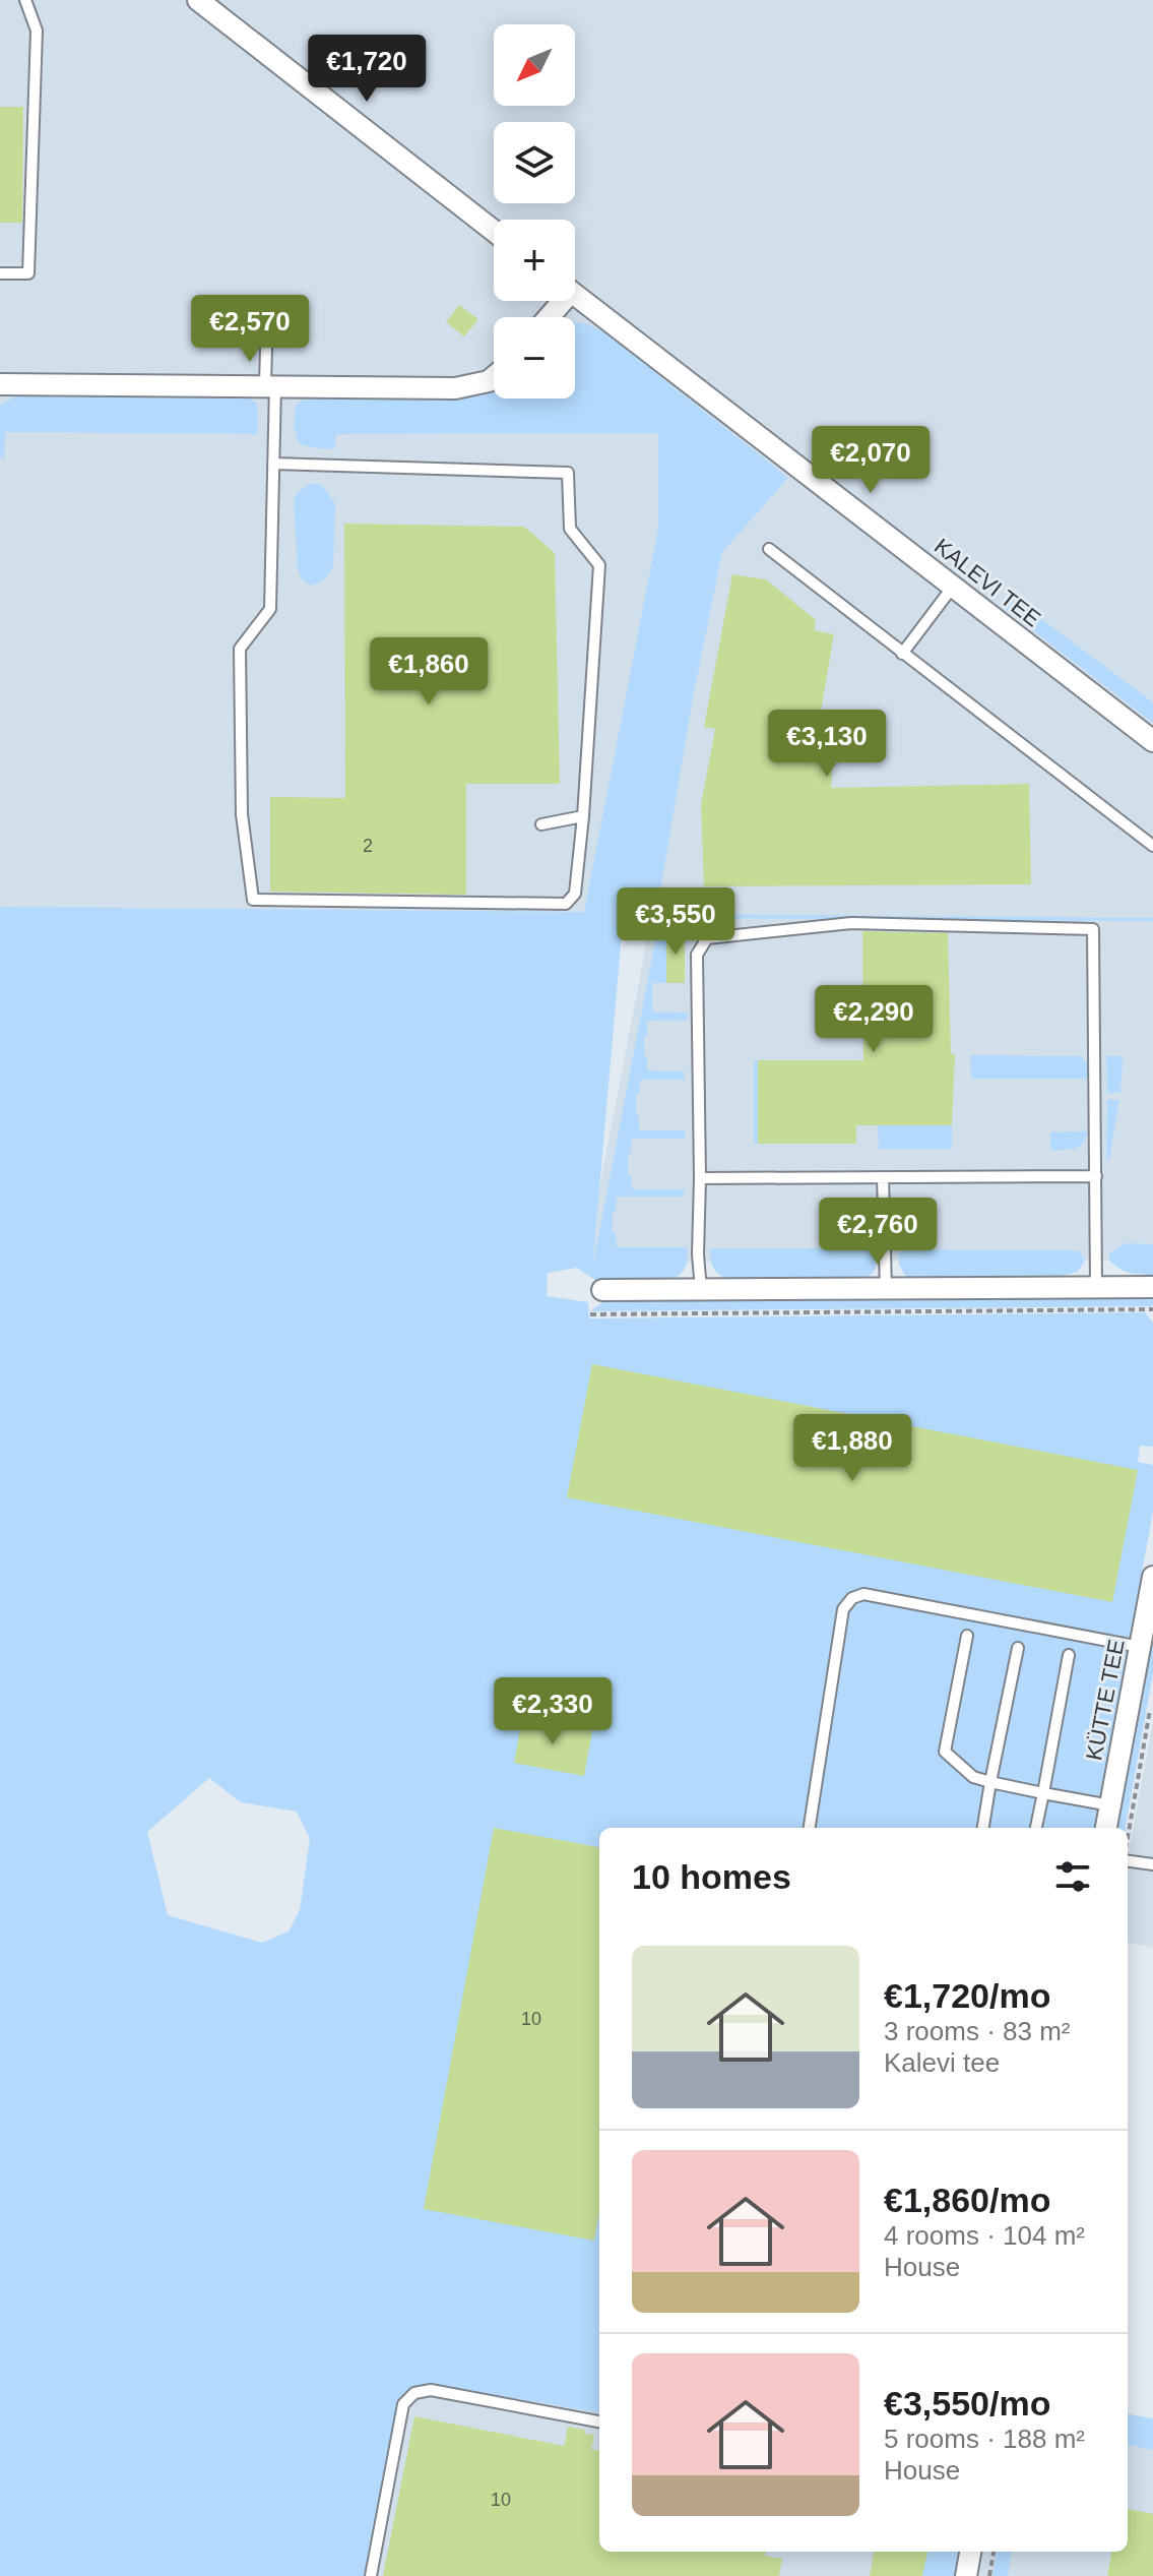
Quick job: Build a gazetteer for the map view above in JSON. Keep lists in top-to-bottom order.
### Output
{
  "streets": {
    "street": ["KALEVI TEE", "KÜTTE TEE"]
  },
  "house_numbers": ["2", "10", "10"],
  "north": "bottom left",
  "page": {
    "map_buttons": ["+", "−"],
    "price": [
      "€1,720",
      "€2,570",
      "€2,070",
      "€1,860",
      "€3,130",
      "€3,550",
      "€2,290",
      "€2,760",
      "€1,880",
      "€2,330"
    ],
    "heading": "10 homes",
    "list": [
      {
        "name": "€1,720/mo",
        "note": "3 rooms · 83 m² · Kalevi tee"
      },
      {
        "name": "€1,860/mo",
        "note": "4 rooms · 104 m² · House"
      },
      {
        "name": "€3,550/mo",
        "note": "5 rooms · 188 m² · House"
      }
    ]
  }
}
